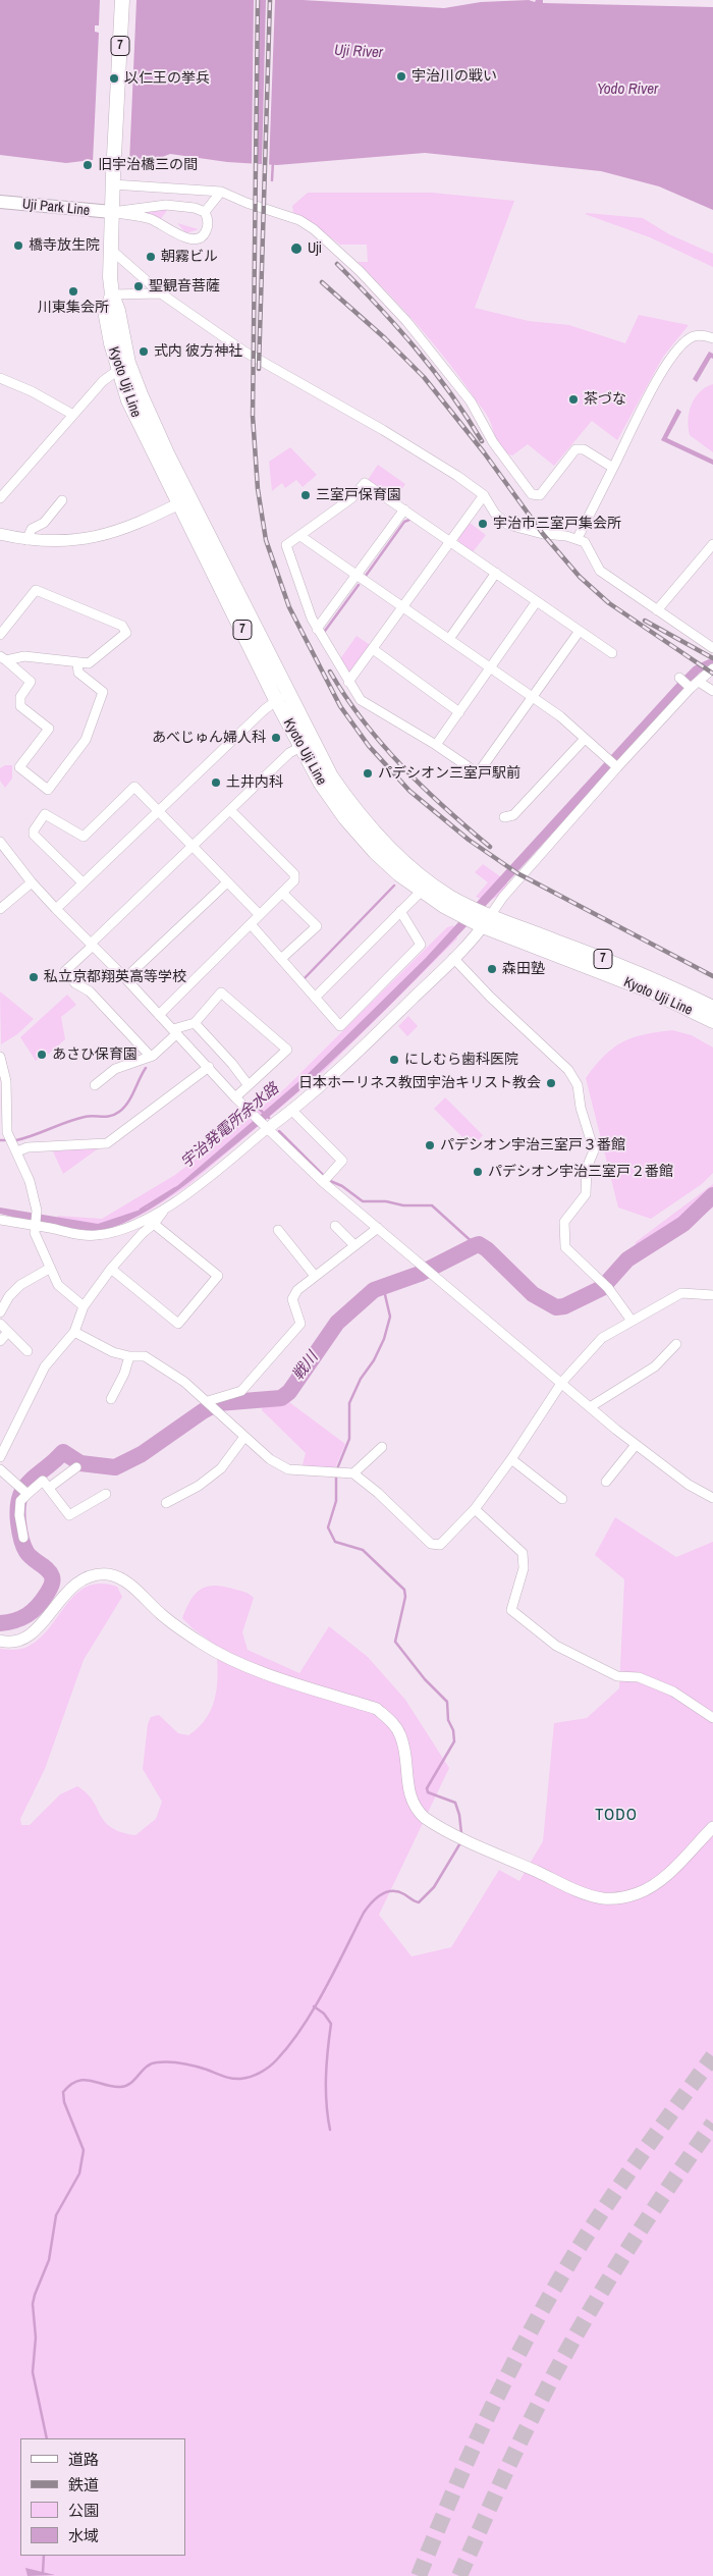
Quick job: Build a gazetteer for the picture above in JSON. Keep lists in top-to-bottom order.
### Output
{
  "streets": {
    "main road": ["7", "Uji Park Line", "Kyoto Uji Line"]
  },
  "crossings": [
    ["Uji Park Line", "Kyoto Uji Line"]
  ],
  "districts": ["TODO"],
  "water": [
    "Uji River",
    "Yodo River",
    "宇治発電所余水路",
    "戦川"
  ],
  "places": [
    "宇治川の戦い",
    "以仁王の挙兵",
    "旧宇治橋三の間",
    "橋寺放生院",
    "Uji",
    "朝霧ビル",
    "聖観音菩薩",
    "川東集会所",
    "式内 彼方神社",
    "茶づな",
    "三室戸保育園",
    "宇治市三室戸集会所",
    "あべじゅん婦人科",
    "パデシオン三室戸駅前",
    "土井内科",
    "森田塾",
    "私立京都翔英高等学校",
    "あさひ保育園",
    "にしむら歯科医院",
    "日本ホーリネス教団宇治キリスト教会",
    "パデシオン宇治三室戸３番館",
    "パデシオン宇治三室戸２番館"
  ],
  "legend": [
    "道路",
    "鉄道",
    "公園",
    "水域"
  ]
}
